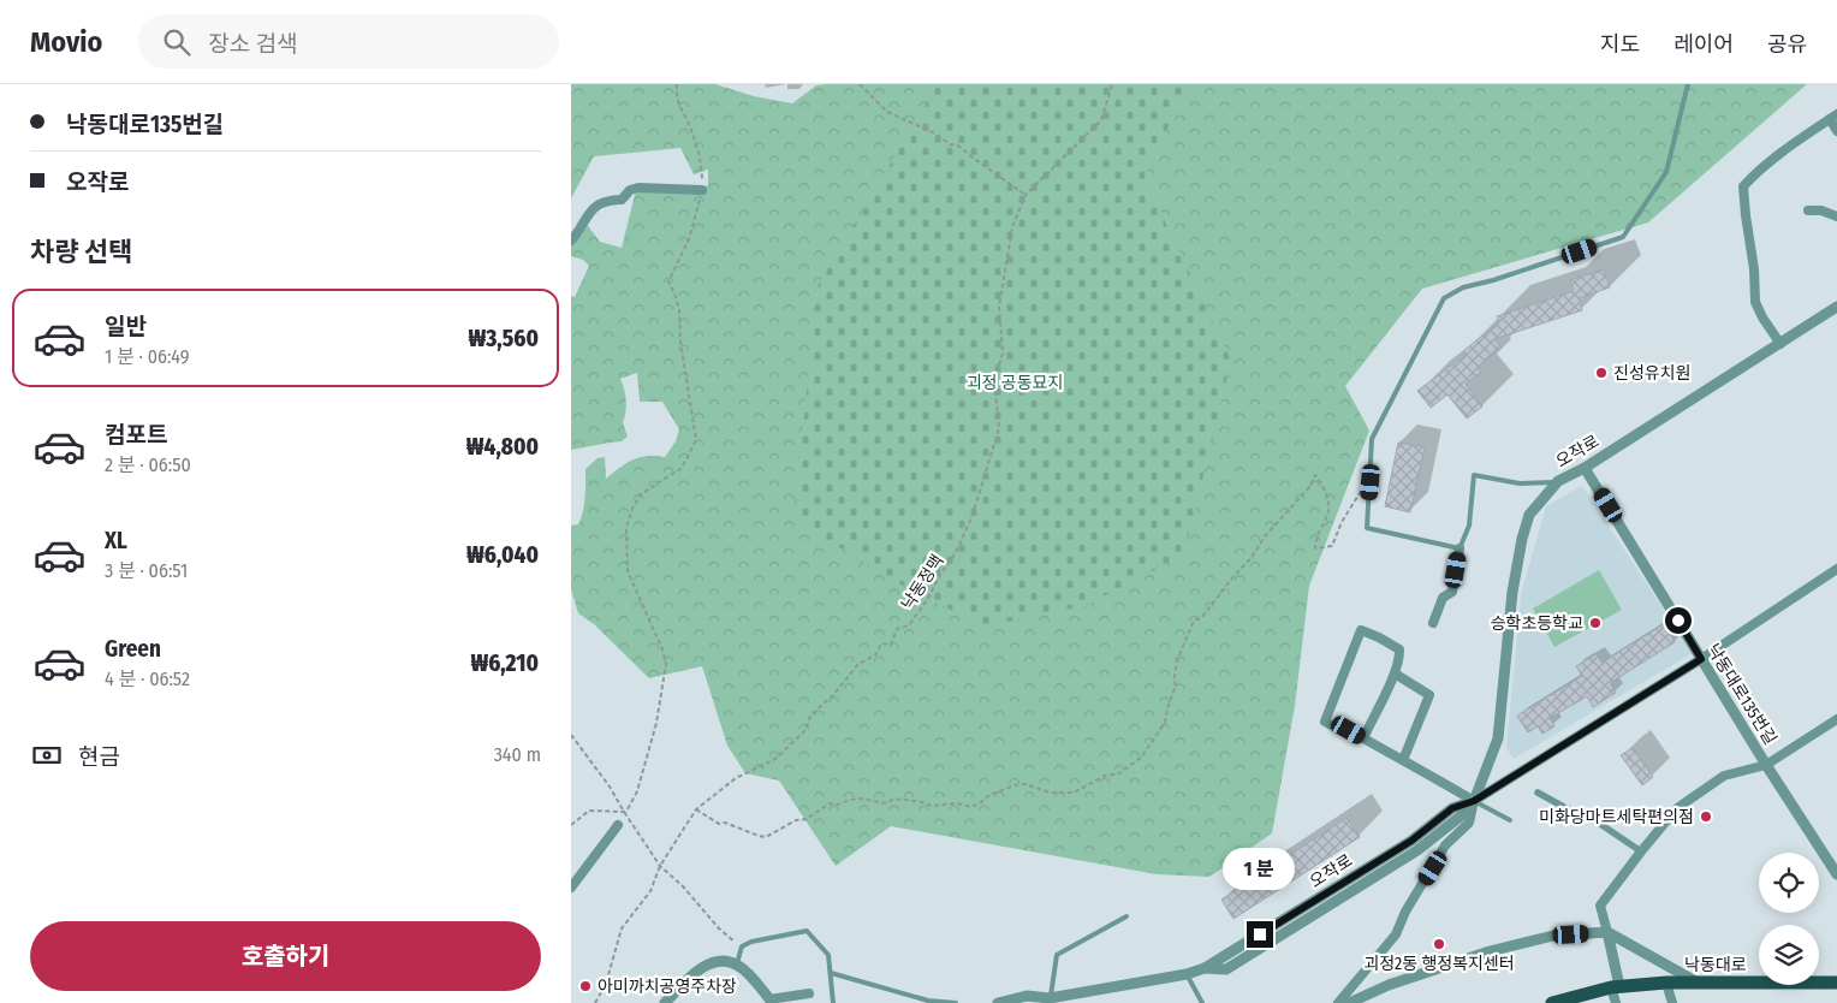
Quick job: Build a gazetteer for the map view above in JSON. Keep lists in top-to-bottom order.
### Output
{
  "streets": {
    "main road": ["낙동대로"],
    "street": ["오작로", "낙동대로135번길"],
    "path": ["낙동정맥"]
  },
  "crossings": [
    ["오작로", "낙동대로135번길"]
  ],
  "parks": ["괴정 공동묘지"],
  "places": [
    "진성유치원",
    "승학초등학교",
    "미화당마트세탁편의점",
    "괴정2동 행정복지센터",
    "아미까치공영주차장"
  ],
  "page": {
    "header": "Movio",
    "search": "장소 검색",
    "nav": ["지도", "레이어", "공유"],
    "banner": ["낙동대로135번길", "오작로"],
    "heading": "차량 선택",
    "list": [
      {
        "name": "일반",
        "note": "1 분 · 06:49",
        "value": "₩3,560"
      },
      {
        "name": "컴포트",
        "note": "2 분 · 06:50",
        "value": "₩4,800"
      },
      {
        "name": "XL",
        "note": "3 분 · 06:51",
        "value": "₩6,040"
      },
      {
        "name": "Green",
        "note": "4 분 · 06:52",
        "value": "₩6,210"
      }
    ],
    "pay": ["현금", "340 m"],
    "bubble": "1 분",
    "buttons": "호출하기"
  }
}
